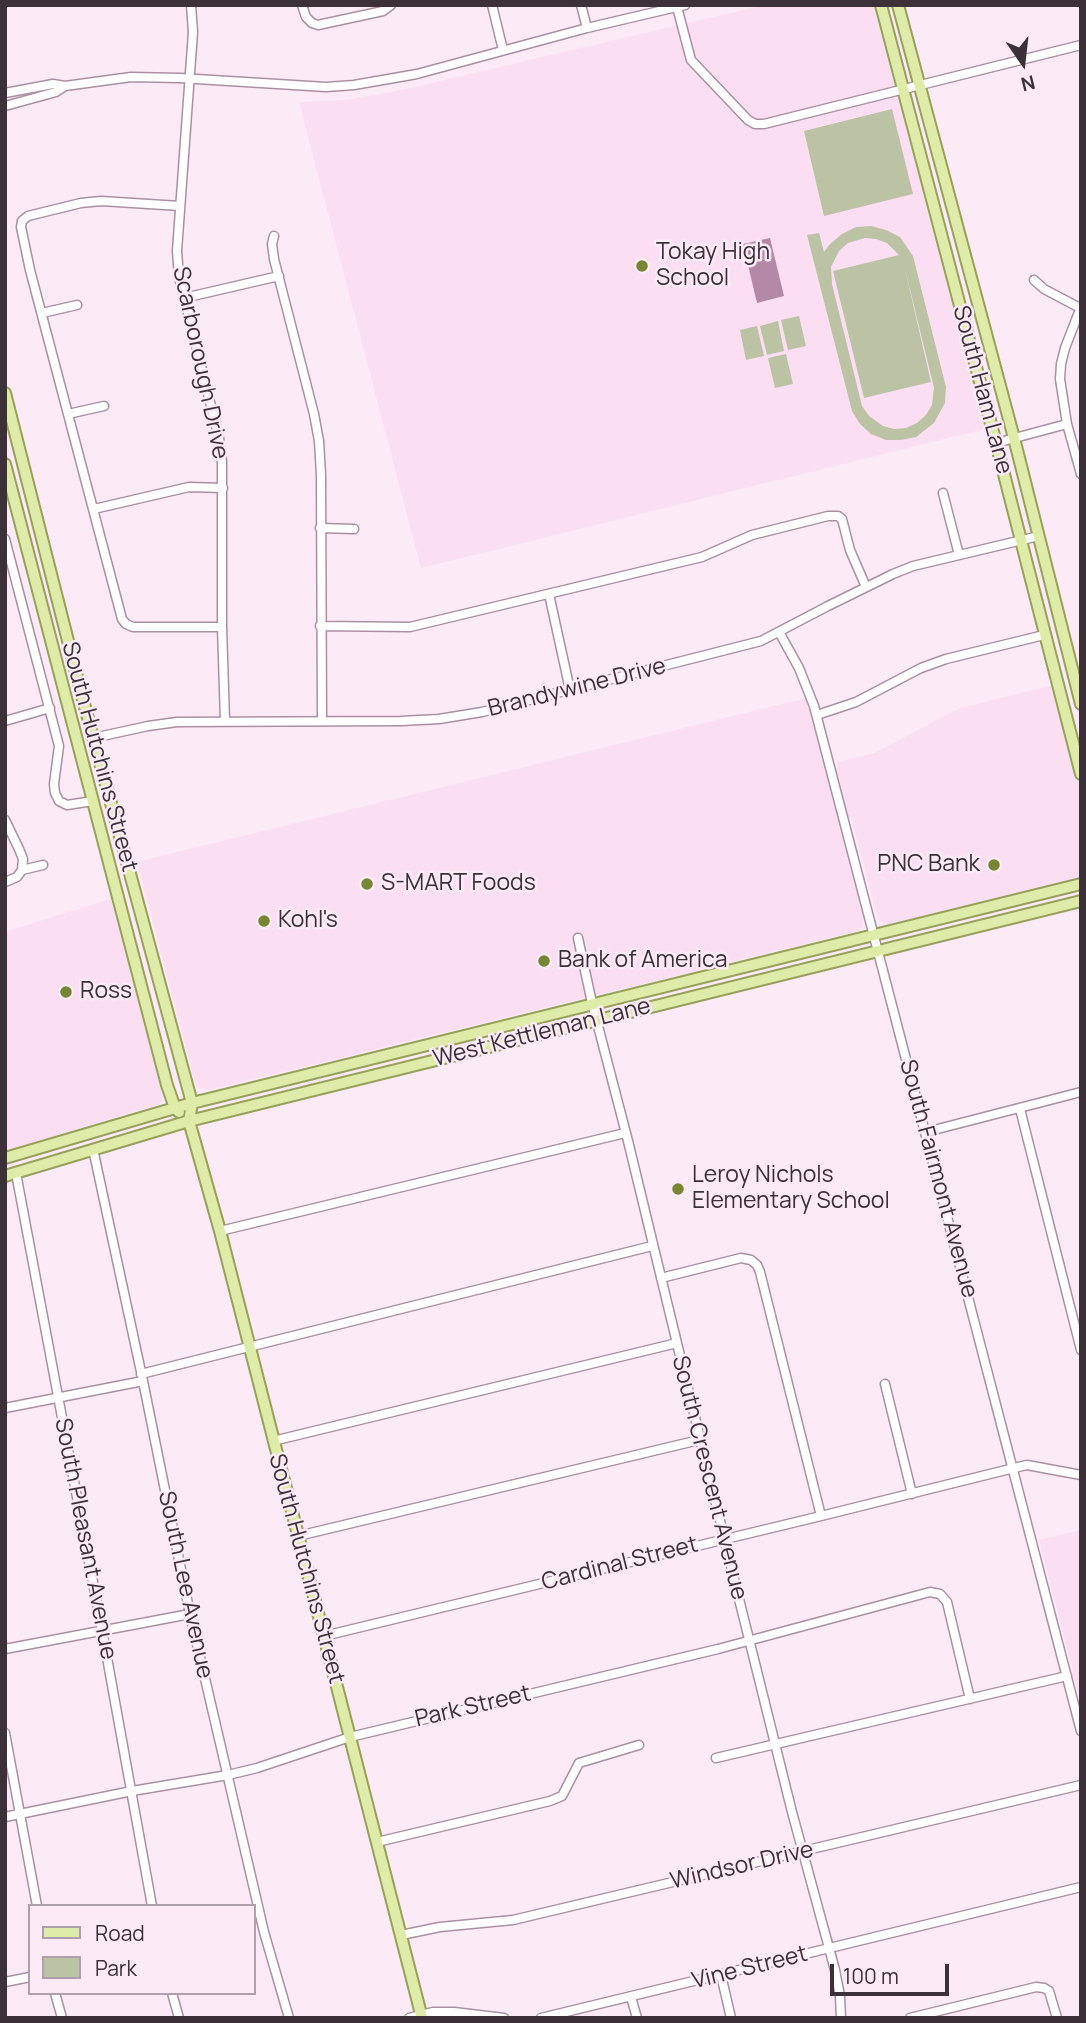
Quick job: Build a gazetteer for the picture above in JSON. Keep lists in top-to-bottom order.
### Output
{
  "streets": {
    "main road": ["South Ham Lane", "South Hutchins Street", "West Kettleman Lane"],
    "street": [
      "Scarborough Drive",
      "Brandywine Drive",
      "South Fairmont Avenue",
      "South Crescent Avenue",
      "South Pleasant Avenue",
      "Cardinal Street",
      "South Lee Avenue",
      "Park Street",
      "Windsor Drive",
      "Vine Street"
    ]
  },
  "crossings": [
    ["Scarborough Drive", "Brandywine Drive"],
    ["South Ham Lane", "Brandywine Drive"],
    ["Brandywine Drive", "South Hutchins Street"],
    ["Brandywine Drive", "South Fairmont Avenue"],
    ["South Hutchins Street", "West Kettleman Lane"],
    ["South Hutchins Street", "Cardinal Street"],
    ["South Hutchins Street", "Park Street"],
    ["South Hutchins Street", "Windsor Drive"],
    ["West Kettleman Lane", "South Fairmont Avenue"],
    ["West Kettleman Lane", "South Crescent Avenue"],
    ["West Kettleman Lane", "South Pleasant Avenue"],
    ["West Kettleman Lane", "South Lee Avenue"],
    ["South Fairmont Avenue", "Cardinal Street"],
    ["South Crescent Avenue", "Cardinal Street"],
    ["South Crescent Avenue", "Park Street"],
    ["South Crescent Avenue", "Windsor Drive"],
    ["South Crescent Avenue", "Vine Street"],
    ["South Pleasant Avenue", "Park Street"],
    ["South Lee Avenue", "Park Street"]
  ],
  "places": [
    "Tokay High School",
    "PNC Bank",
    "S-MART Foods",
    "Kohl's",
    "Bank of America",
    "Ross",
    "Leroy Nichols Elementary School"
  ],
  "legend": ["Road", "Park"],
  "scale_bar": "100 m",
  "north": "bottom"
}
